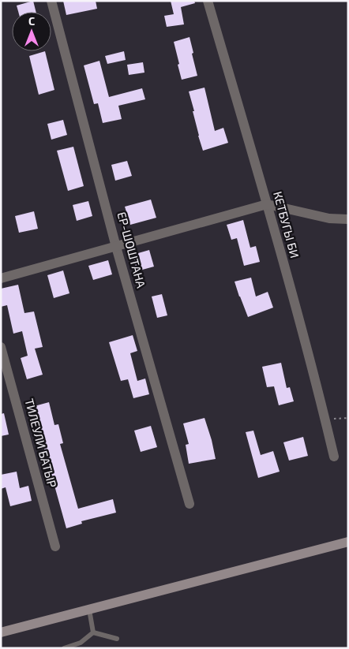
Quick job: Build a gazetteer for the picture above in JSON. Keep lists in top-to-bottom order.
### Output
{
  "streets": {
    "street": ["КЕТБУГЫ БИ", "ЕР-ШОШТАНА", "ТИЛЕУЛИ БАТЫР"]
  },
  "north": "top"
}
